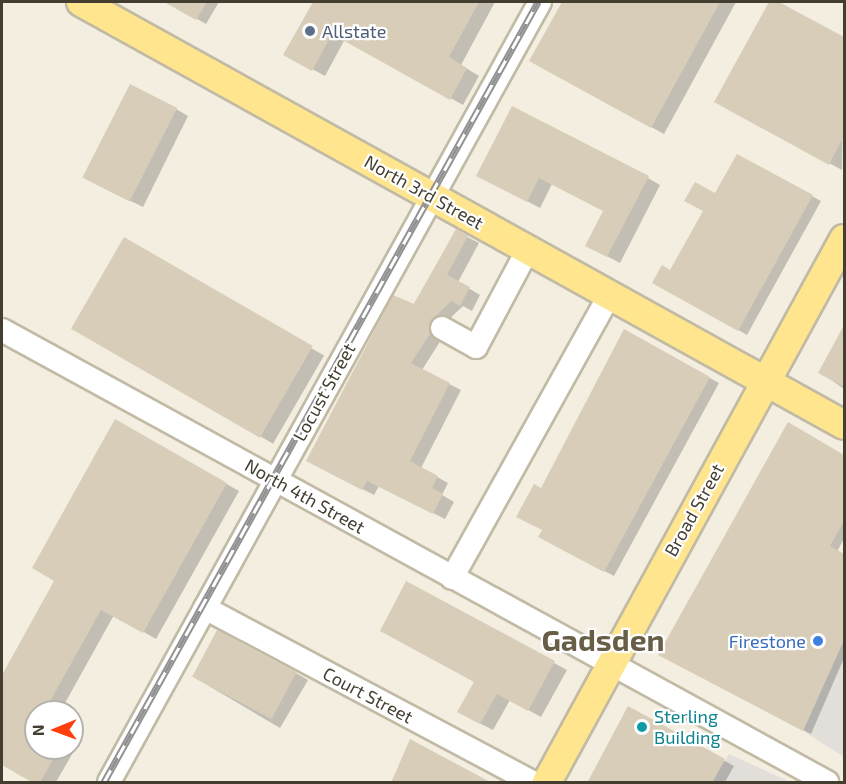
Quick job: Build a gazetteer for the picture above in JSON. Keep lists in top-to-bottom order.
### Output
{
  "streets": {
    "main road": ["North 3rd Street", "Broad Street"],
    "street": ["Locust Street", "North 4th Street", "Court Street"]
  },
  "crossings": [
    ["North 3rd Street", "Locust Street"],
    ["North 3rd Street", "Broad Street"],
    ["Locust Street", "North 4th Street"],
    ["Locust Street", "Court Street"],
    ["North 4th Street", "Broad Street"]
  ],
  "districts": ["Gadsden"],
  "places": ["Allstate", "Firestone", "Sterling Building"],
  "north": "left"
}
